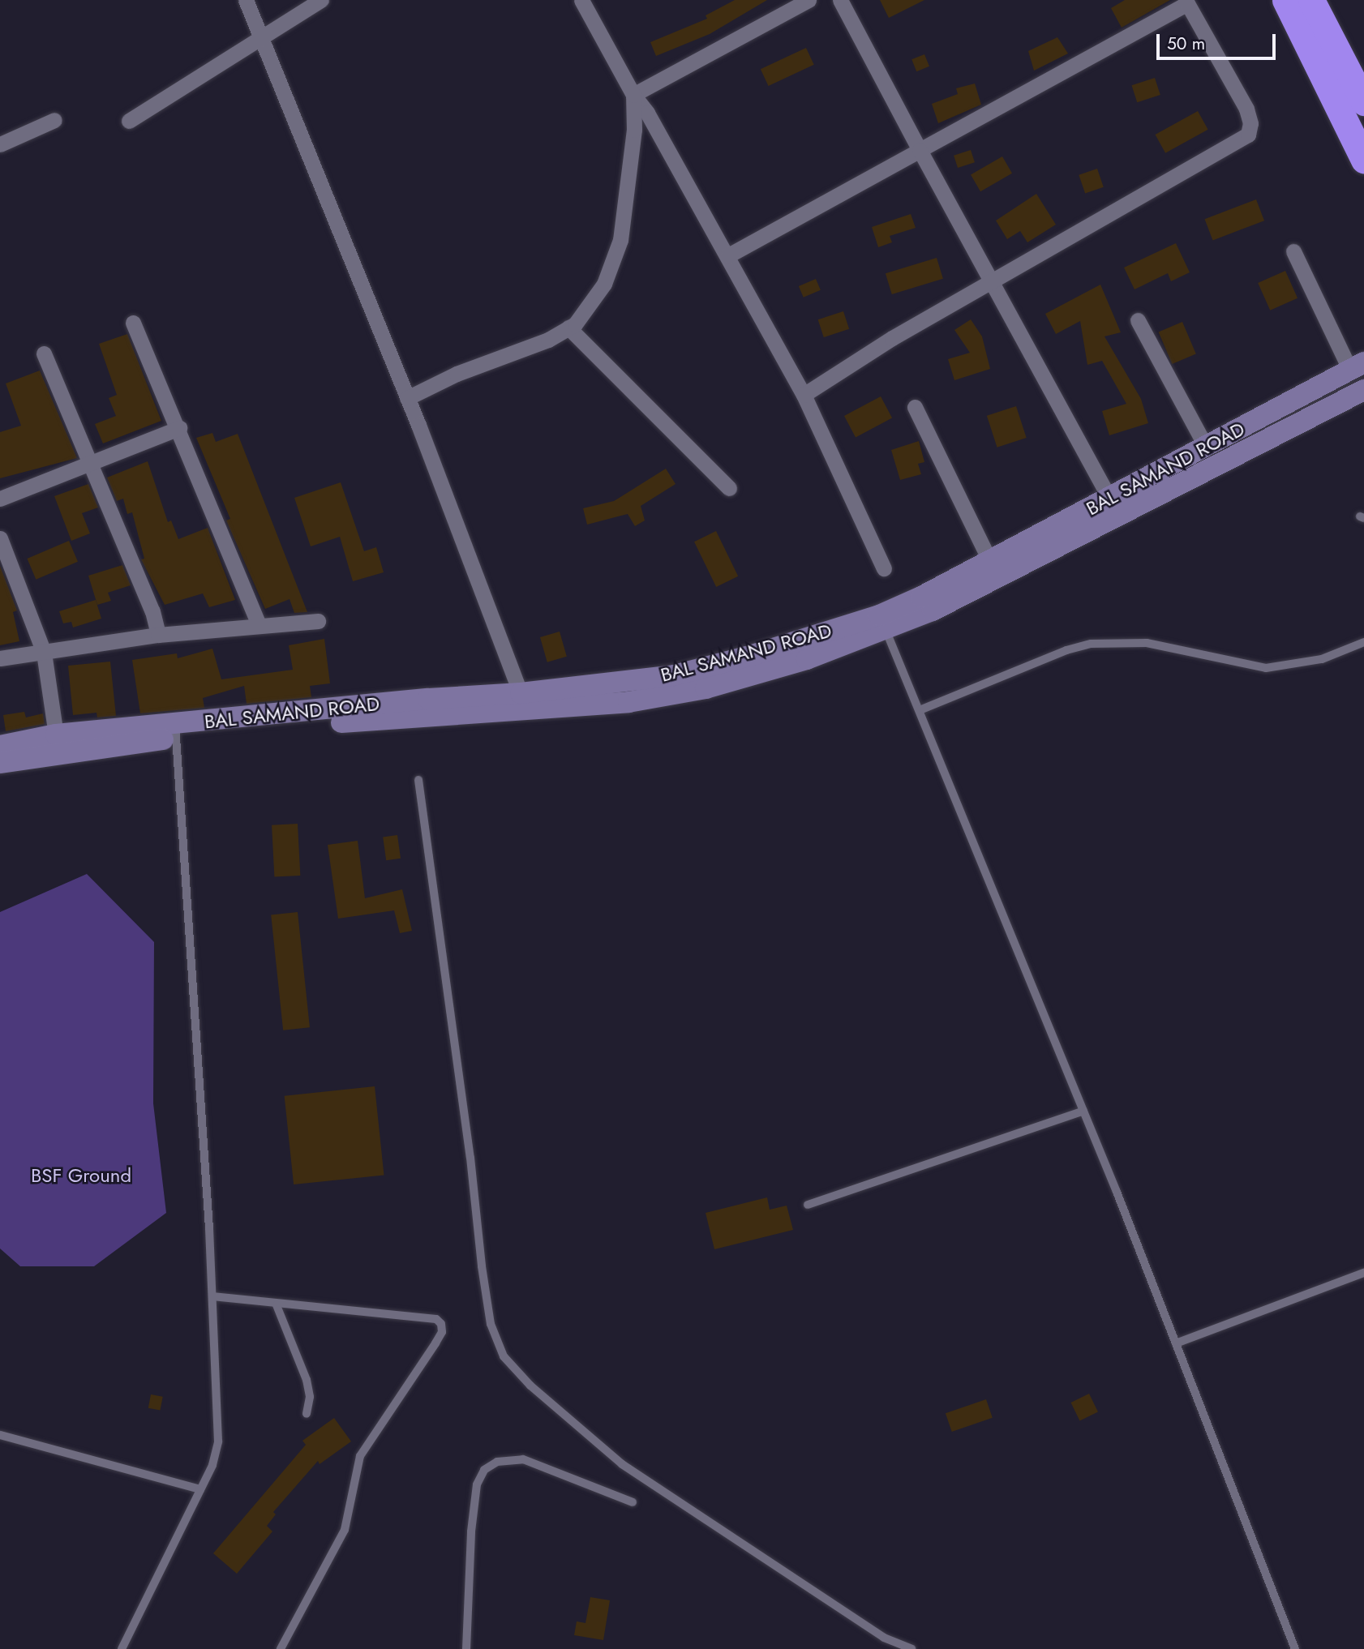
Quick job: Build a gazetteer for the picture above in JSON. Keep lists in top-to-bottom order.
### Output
{
  "streets": {
    "main road": ["BAL SAMAND ROAD"]
  },
  "parks": ["BSF Ground"],
  "scale_bar": "50 m"
}
